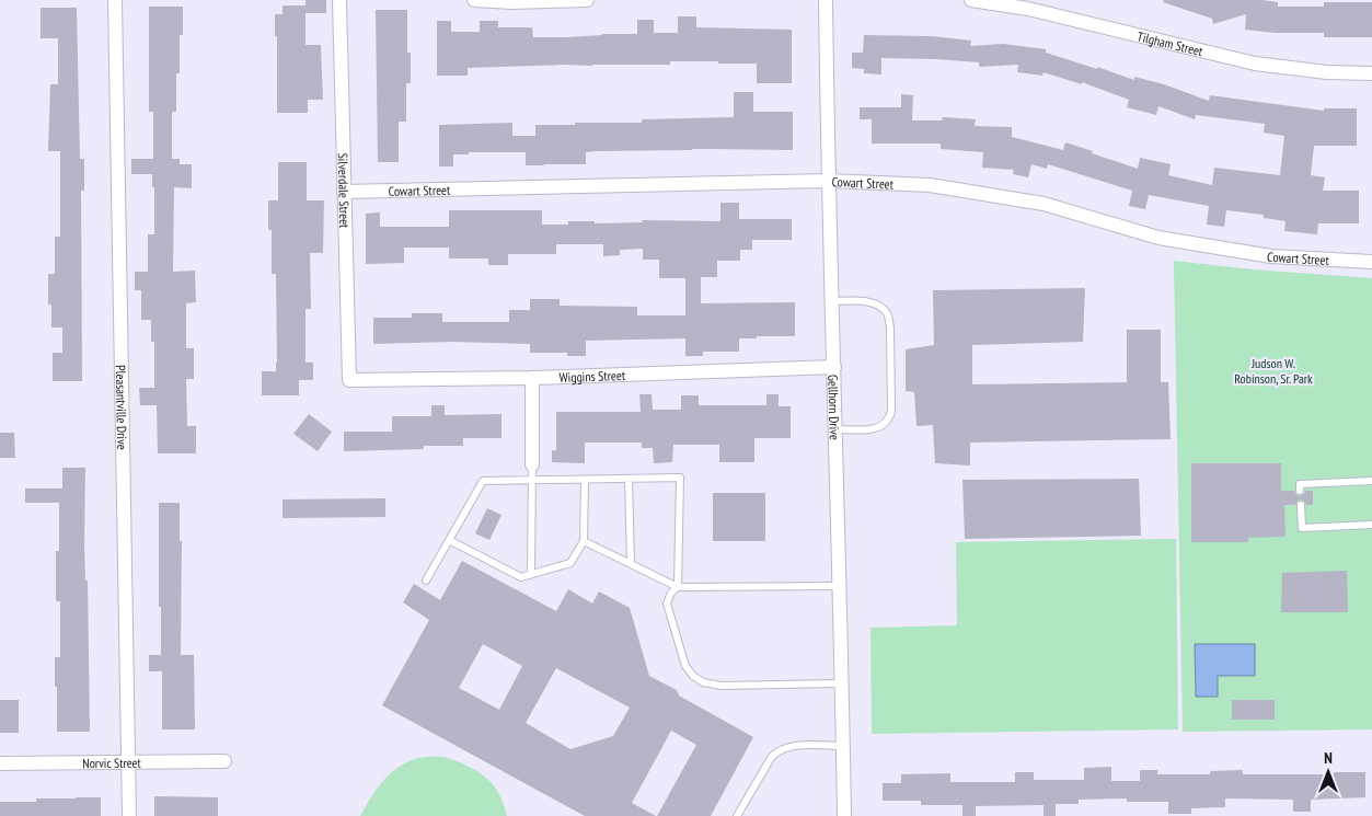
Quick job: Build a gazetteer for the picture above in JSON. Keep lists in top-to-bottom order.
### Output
{
  "streets": {
    "street": [
      "Tilgham Street",
      "Cowart Street",
      "Silverdale Street",
      "Wiggins Street",
      "Gellhorn Drive",
      "Pleasantville Drive",
      "Norvic Street"
    ]
  },
  "crossings": [
    ["Cowart Street", "Silverdale Street"],
    ["Cowart Street", "Gellhorn Drive"],
    ["Silverdale Street", "Wiggins Street"],
    ["Wiggins Street", "Gellhorn Drive"],
    ["Pleasantville Drive", "Norvic Street"]
  ],
  "parks": ["Judson W. Robinson, Sr. Park"],
  "north": "top"
}
